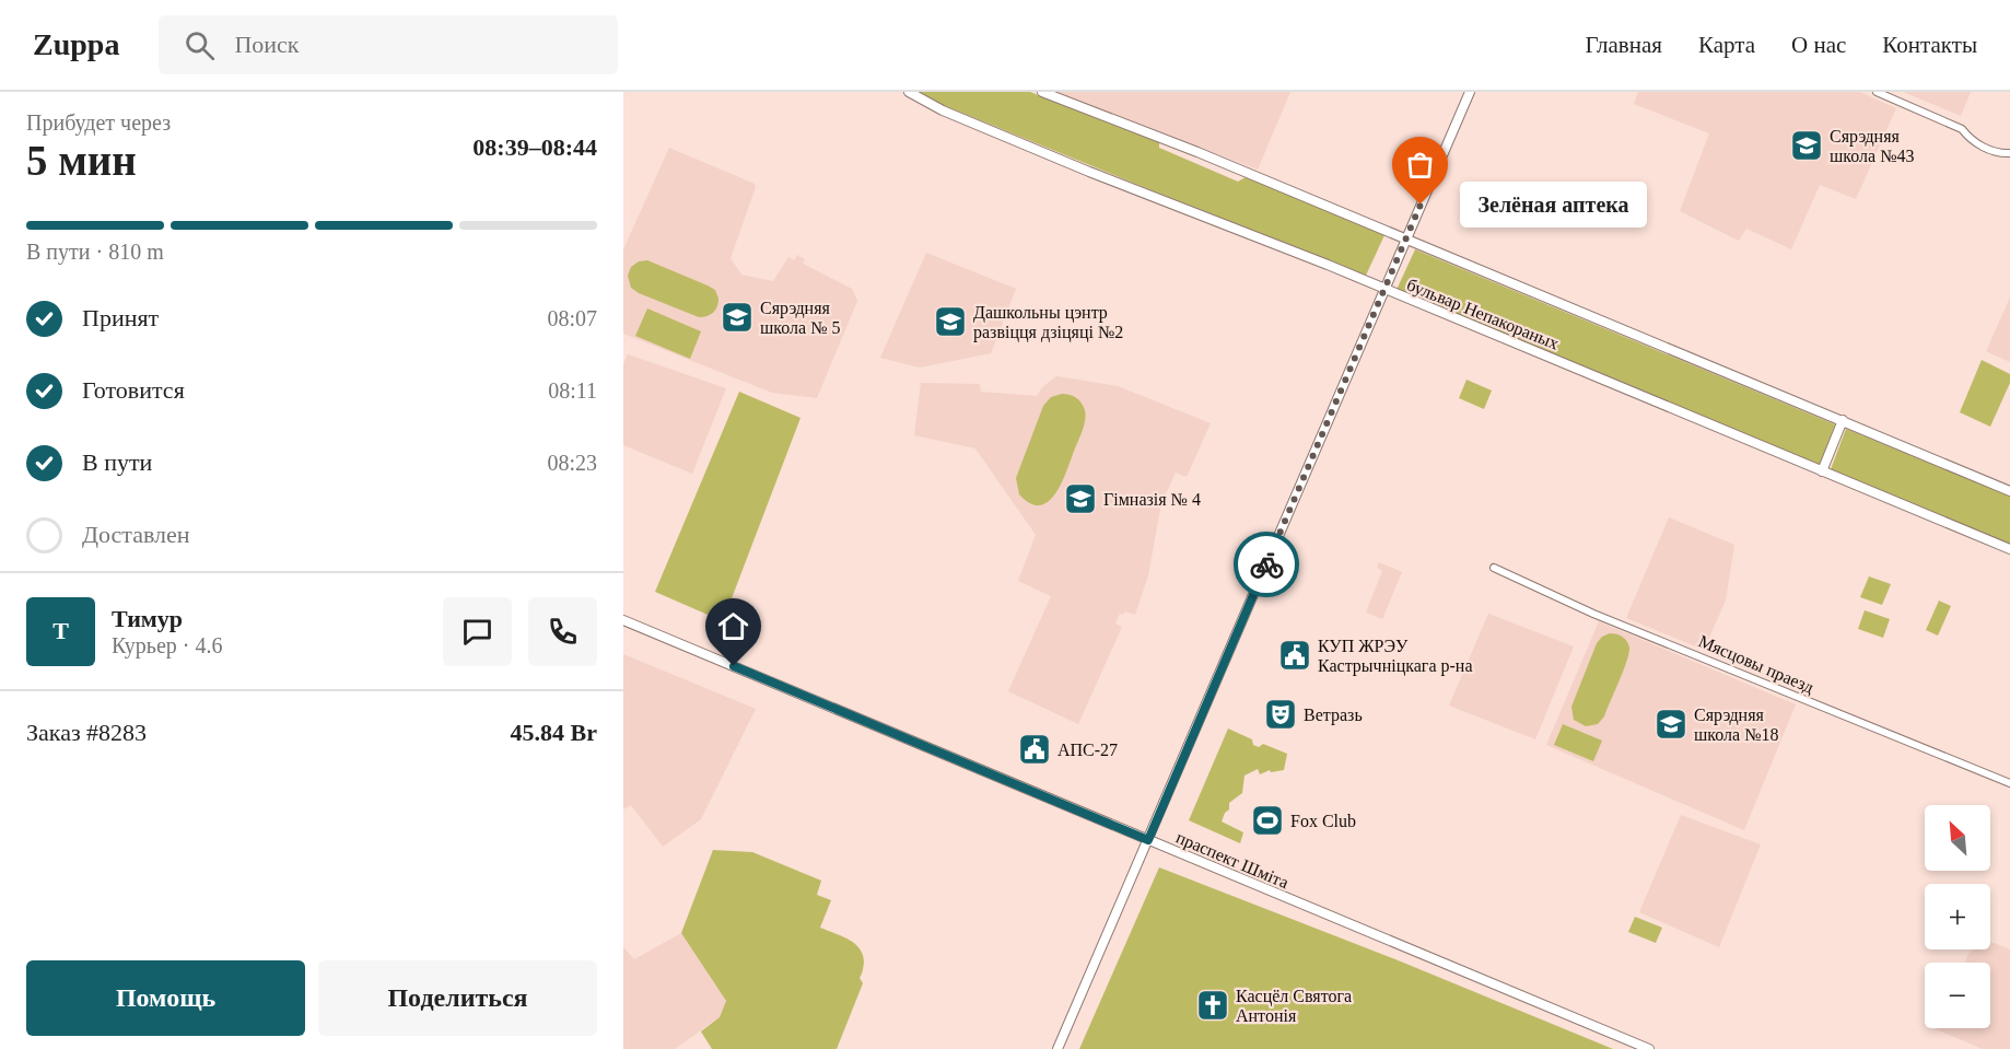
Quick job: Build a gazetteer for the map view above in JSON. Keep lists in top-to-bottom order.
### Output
{
  "streets": {
    "main road": ["бульвар Непакораных", "праспект Шміта"],
    "street": ["Мясцовы праезд"]
  },
  "places": {
    "school or university": [
      "Сярэдняя школа №43",
      "Сярэдняя школа № 5",
      "Дашкольны цэнтр развіцця дзіцяці №2",
      "Гімназія № 4",
      "Сярэдняя школа №18"
    ],
    "other": ["Зелёная аптека"],
    "public building": ["КУП ЖРЭУ Кастрычніцкага р-на", "АПС-27"],
    "theatre": ["Ветразь"],
    "sports": ["Fox Club"],
    "church": ["Касцёл Святога Антонія"]
  },
  "north": "top left",
  "page": {
    "header": "Zuppa",
    "search": "Поиск",
    "nav": [
      "Главная",
      "Карта",
      "О нас",
      "Контакты"
    ],
    "heading": ["5 мин", "Прибудет через", "08:39–08:44"],
    "panel": [
      "Тимур",
      "Курьер · 4.6",
      "Заказ #8283",
      "45.84 Br"
    ],
    "bubble": "Зелёная аптека",
    "bar": "В пути · 810 m",
    "list": [
      ["Принят", "08:07"],
      ["Готовится", "08:11"],
      ["В пути", "08:23"],
      "Доставлен"
    ],
    "round": "Т",
    "map_buttons": ["+", "−"],
    "buttons": ["Помощь", "Поделиться"]
  }
}
